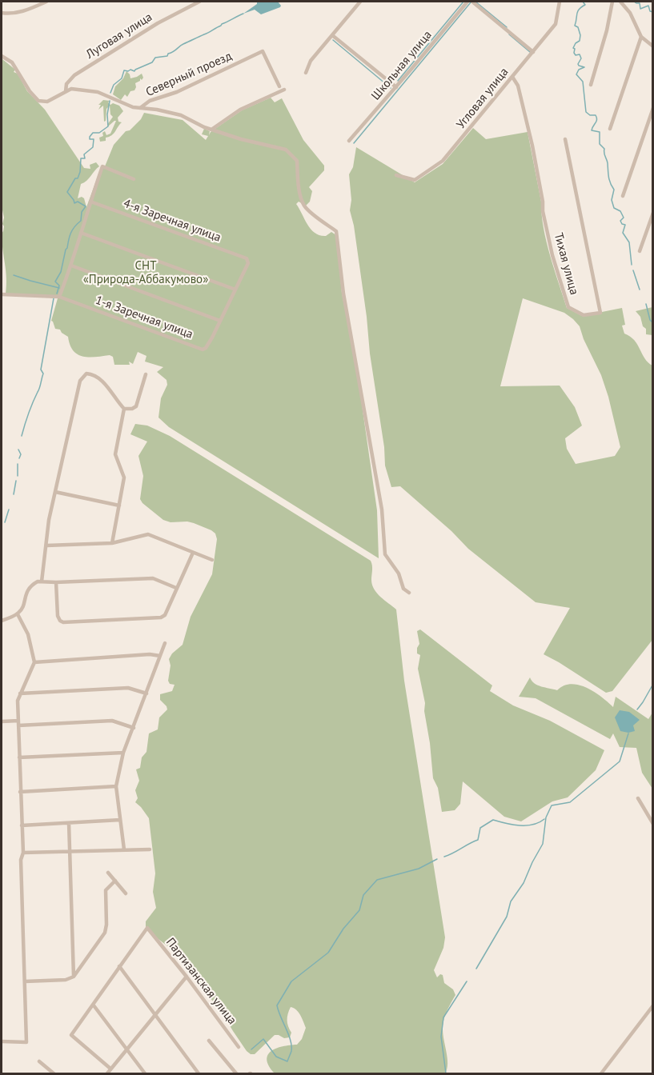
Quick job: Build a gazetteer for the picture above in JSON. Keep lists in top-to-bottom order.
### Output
{
  "streets": {
    "street": [
      "Луговая улица",
      "Школьная улица",
      "Северный проезд",
      "Угловая улица",
      "4-я Заречная улица",
      "Тихая улица",
      "1-я Заречная улица",
      "Партизанская улица"
    ]
  },
  "crossings": [
    ["Угловая улица", "Тихая улица"]
  ],
  "parks": ["СНТ «Природа-Аббакумово»"]
}
